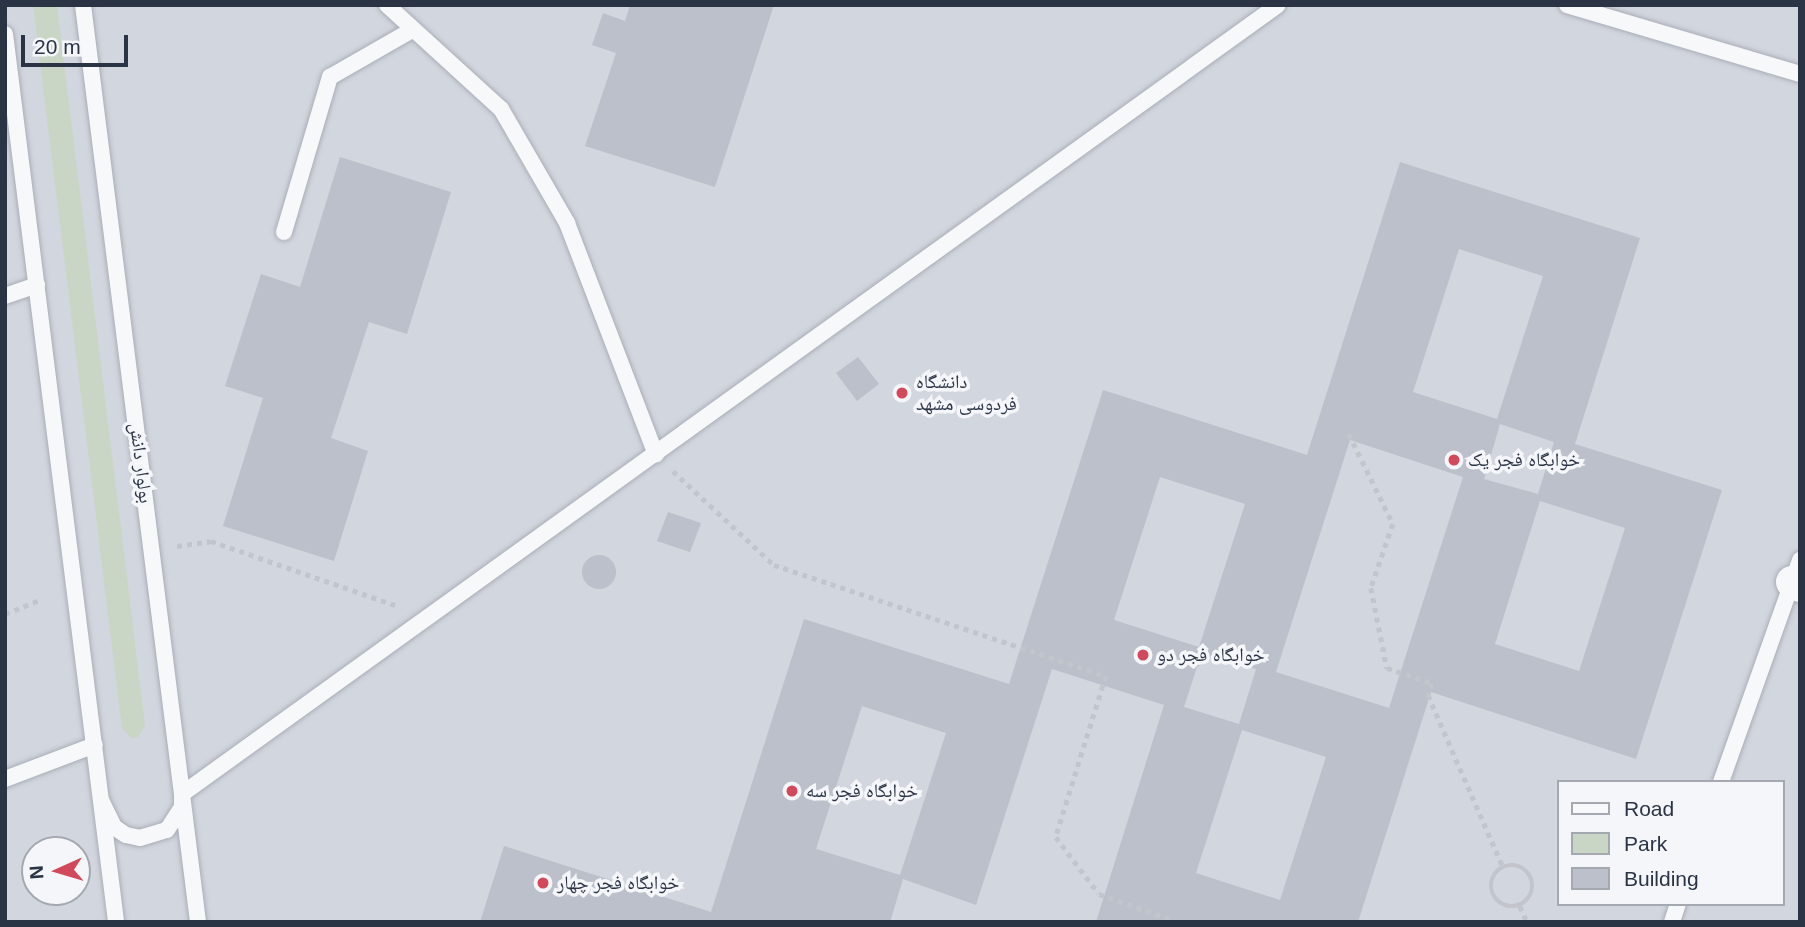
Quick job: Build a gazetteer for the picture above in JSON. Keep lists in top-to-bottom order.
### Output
{
  "streets": {
    "lane": ["بولوار دانش"]
  },
  "places": [
    "دانشگاه فردوسی مشهد",
    "خوابگاه فجر یک",
    "خوابگاه فجر دو",
    "خوابگاه فجر سه",
    "خوابگاه فجر چهار"
  ],
  "legend": ["Road", "Park", "Building"],
  "scale_bar": "20 m",
  "north": "left"
}
